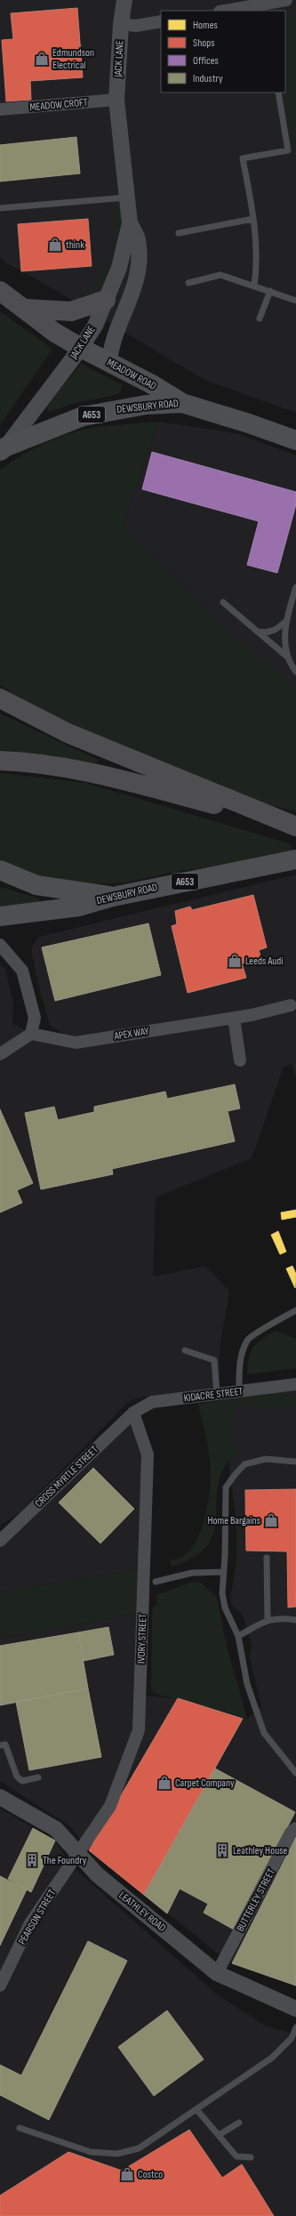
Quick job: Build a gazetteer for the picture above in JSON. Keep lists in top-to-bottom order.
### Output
{
  "streets": {
    "main road": ["MEADOW ROAD", "DEWSBURY ROAD", "A653"],
    "street": [
      "JACK LANE",
      "MEADOW CROFT",
      "APEX WAY",
      "KIDACRE STREET",
      "CROSS MYRTLE STREET",
      "IVORY STREET",
      "BUTTERLEY STREET",
      "LEATHLEY ROAD",
      "PEARSON STREET"
    ]
  },
  "crossings": [
    ["JACK LANE", "MEADOW CROFT"],
    ["JACK LANE", "MEADOW ROAD"],
    ["JACK LANE", "DEWSBURY ROAD"],
    ["MEADOW ROAD", "DEWSBURY ROAD"],
    ["DEWSBURY ROAD", "A653"],
    ["KIDACRE STREET", "CROSS MYRTLE STREET"],
    ["KIDACRE STREET", "IVORY STREET"],
    ["CROSS MYRTLE STREET", "IVORY STREET"],
    ["IVORY STREET", "LEATHLEY ROAD"],
    ["IVORY STREET", "PEARSON STREET"],
    ["BUTTERLEY STREET", "LEATHLEY ROAD"],
    ["LEATHLEY ROAD", "PEARSON STREET"]
  ],
  "places": {
    "shop": [
      "Edmundson Electrical",
      "think",
      "Leeds Audi",
      "Home Bargains",
      "Carpet Company",
      "Costco"
    ],
    "building": ["Leathley House", "The Foundry"]
  },
  "legend": [
    "Homes",
    "Shops",
    "Offices",
    "Industry"
  ]
}
